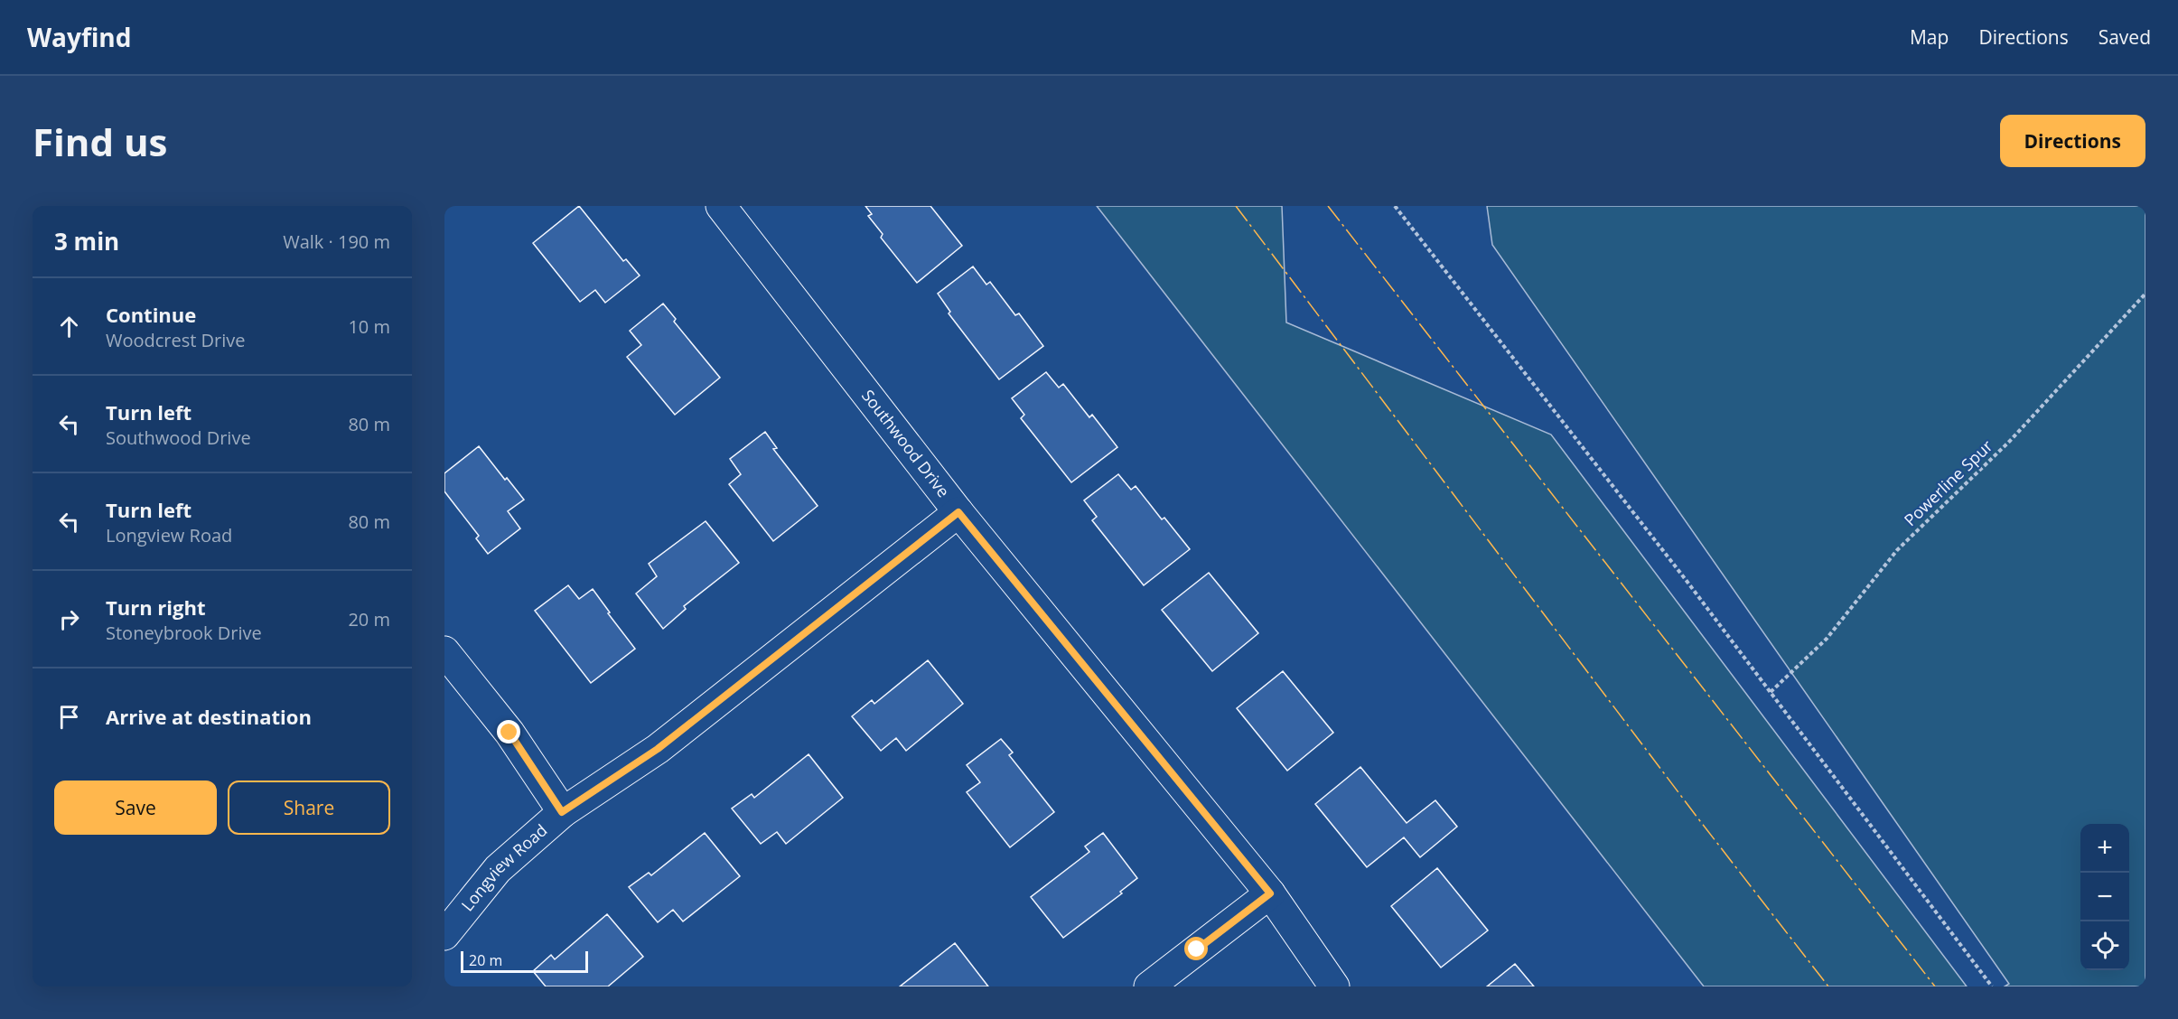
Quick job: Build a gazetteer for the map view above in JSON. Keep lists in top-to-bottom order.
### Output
{
  "streets": {
    "street": ["Southwood Drive", "Longview Road"],
    "path": ["Powerline Spur"]
  },
  "crossings": [
    ["Southwood Drive", "Longview Road"]
  ],
  "scale_bar": "20 m",
  "page": {
    "header": "Wayfind",
    "nav": ["Map", "Directions", "Saved"],
    "buttons": [
      "Directions",
      ["Save", "Share"]
    ],
    "title": "Find us",
    "heading": ["3 min", "Walk · 190 m"],
    "list": [
      ["Continue", "Woodcrest Drive", "10 m"],
      ["Turn left", "Southwood Drive", "80 m"],
      ["Turn left", "Longview Road", "80 m"],
      ["Turn right", "Stoneybrook Drive", "20 m"],
      "Arrive at destination"
    ],
    "map_buttons": ["+", "−"],
    "scale": "20 m"
  }
}
